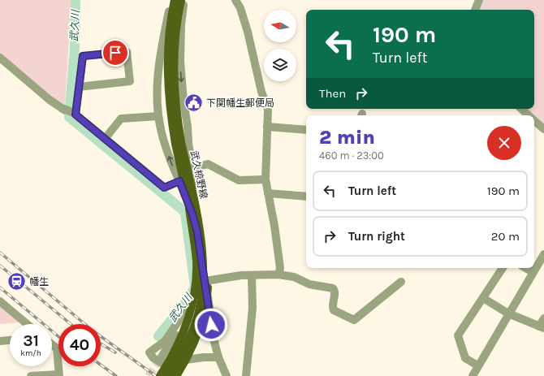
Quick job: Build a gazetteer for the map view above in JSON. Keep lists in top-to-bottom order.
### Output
{
  "streets": {
    "main road": ["武久椋野線"]
  },
  "water": ["武久川"],
  "places": {
    "public building": ["下関幡生郵便局"],
    "station": ["幡生"]
  },
  "north": "left",
  "page": {
    "turn": ["190 m", "Turn left"],
    "then": "Then",
    "heading": ["2 min", "460 m · 23:00"],
    "list": [
      {
        "name": "Turn left",
        "value": "190 m"
      },
      {
        "name": "Turn right",
        "value": "20 m"
      }
    ],
    "speed": "31 km/h",
    "limit": "40"
  }
}
